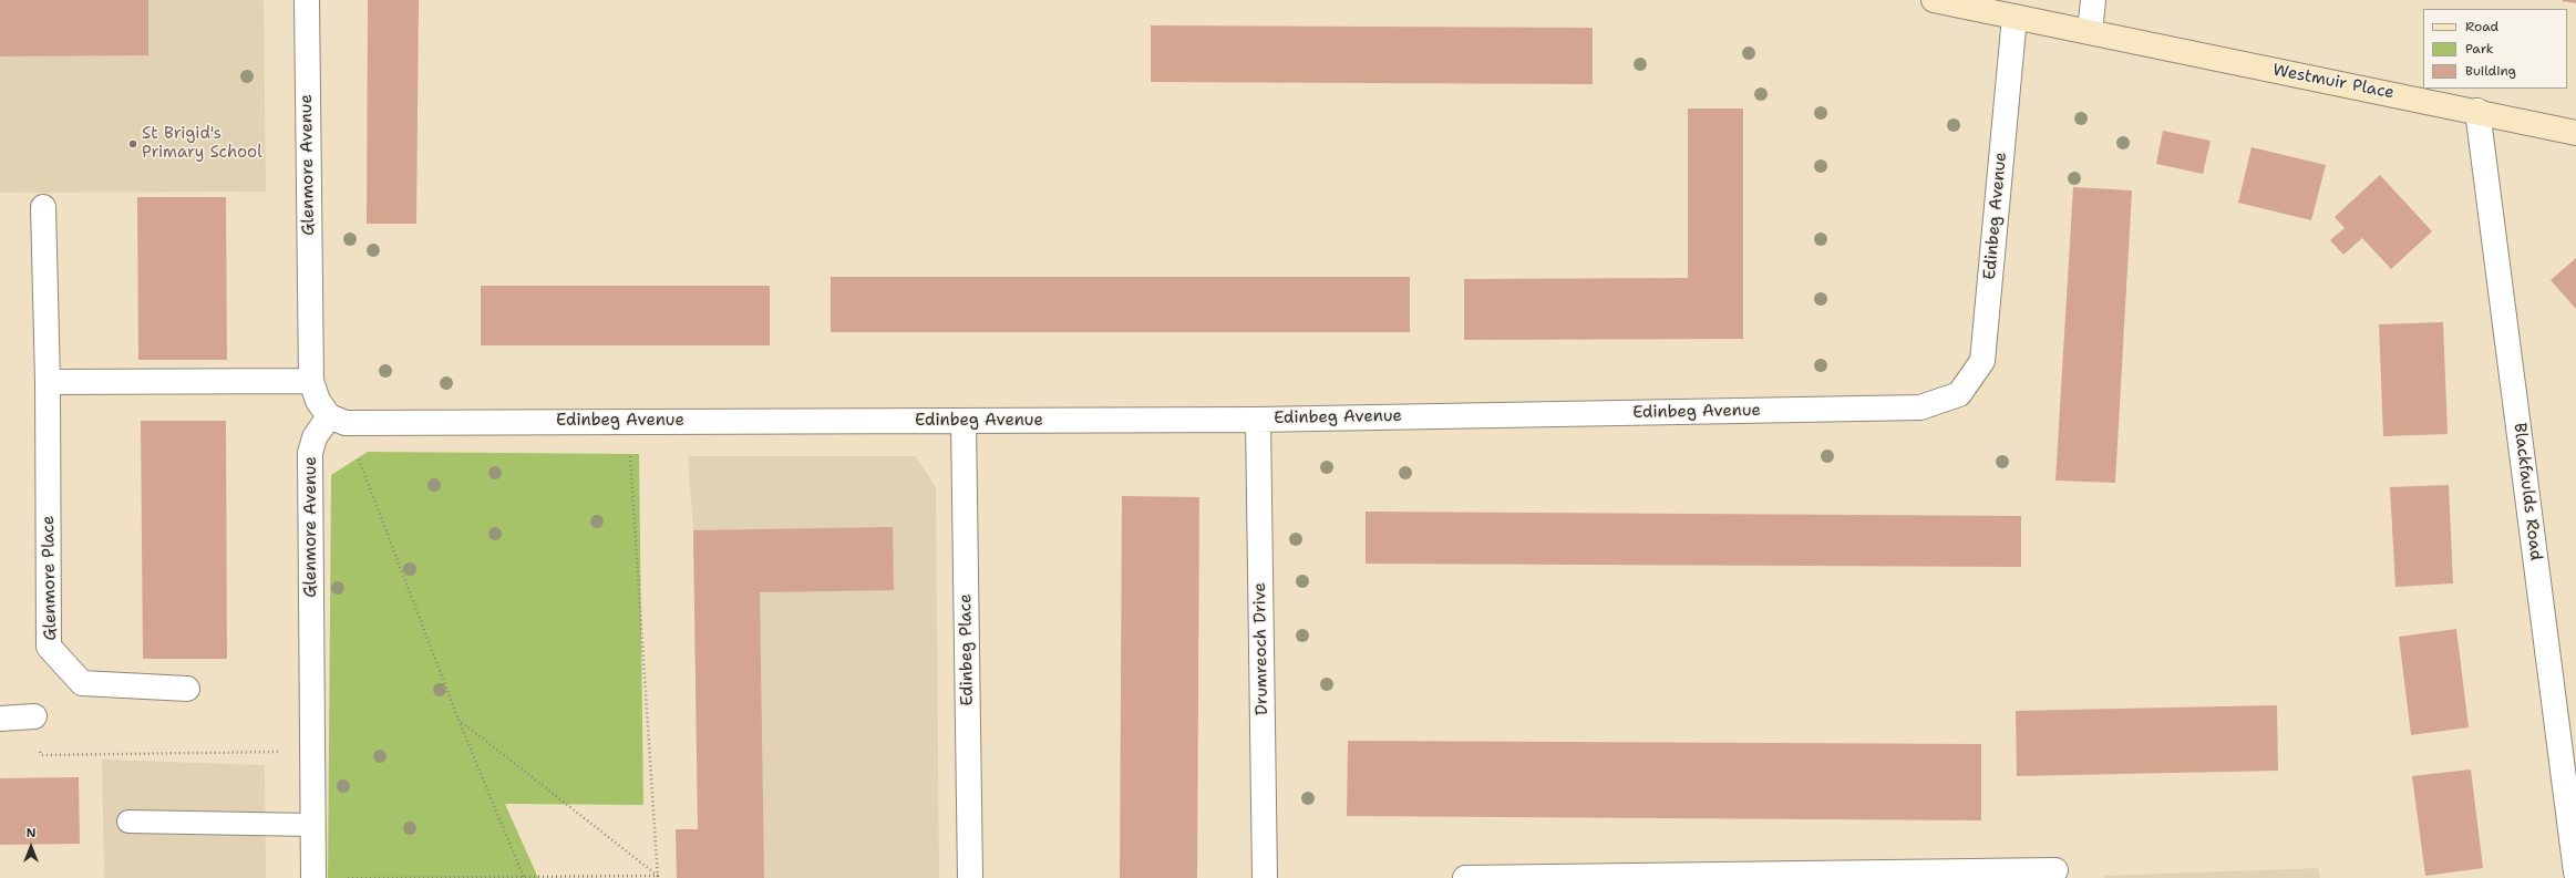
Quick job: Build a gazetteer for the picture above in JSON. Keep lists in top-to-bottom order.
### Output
{
  "streets": {
    "main road": ["Westmuir Place"],
    "street": [
      "Glenmore Avenue",
      "Edinbeg Avenue",
      "Blackfaulds Road",
      "Glenmore Place",
      "Drumreoch Drive",
      "Edinbeg Place"
    ]
  },
  "crossings": [
    ["Westmuir Place", "Edinbeg Avenue"],
    ["Westmuir Place", "Blackfaulds Road"],
    ["Glenmore Avenue", "Edinbeg Avenue"],
    ["Edinbeg Avenue", "Drumreoch Drive"],
    ["Edinbeg Avenue", "Edinbeg Place"]
  ],
  "places": ["St Brigid's Primary School"],
  "legend": ["Road", "Park", "Building"],
  "north": "top"
}
